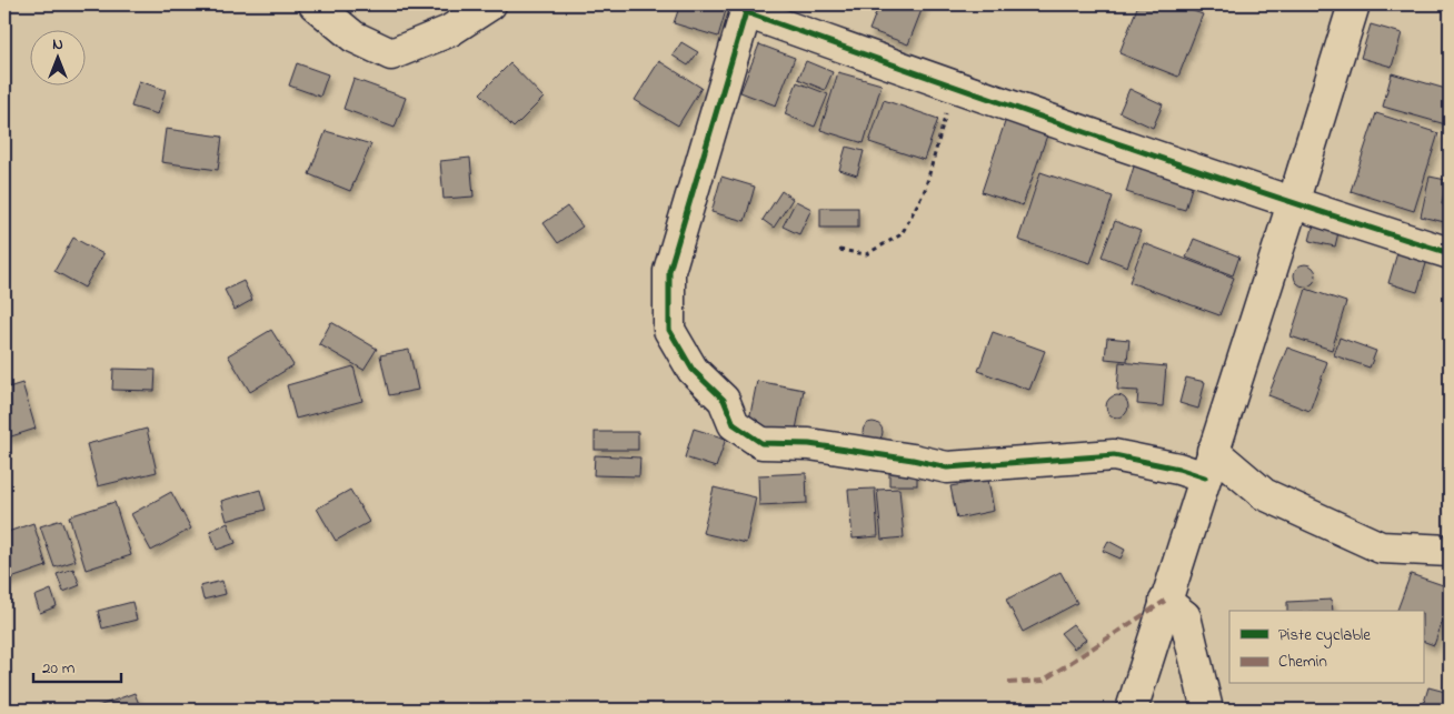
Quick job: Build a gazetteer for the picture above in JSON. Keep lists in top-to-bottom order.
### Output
{
  "legend": ["Piste cyclable", "Chemin"],
  "scale_bar": "20 m",
  "north": "top"
}
